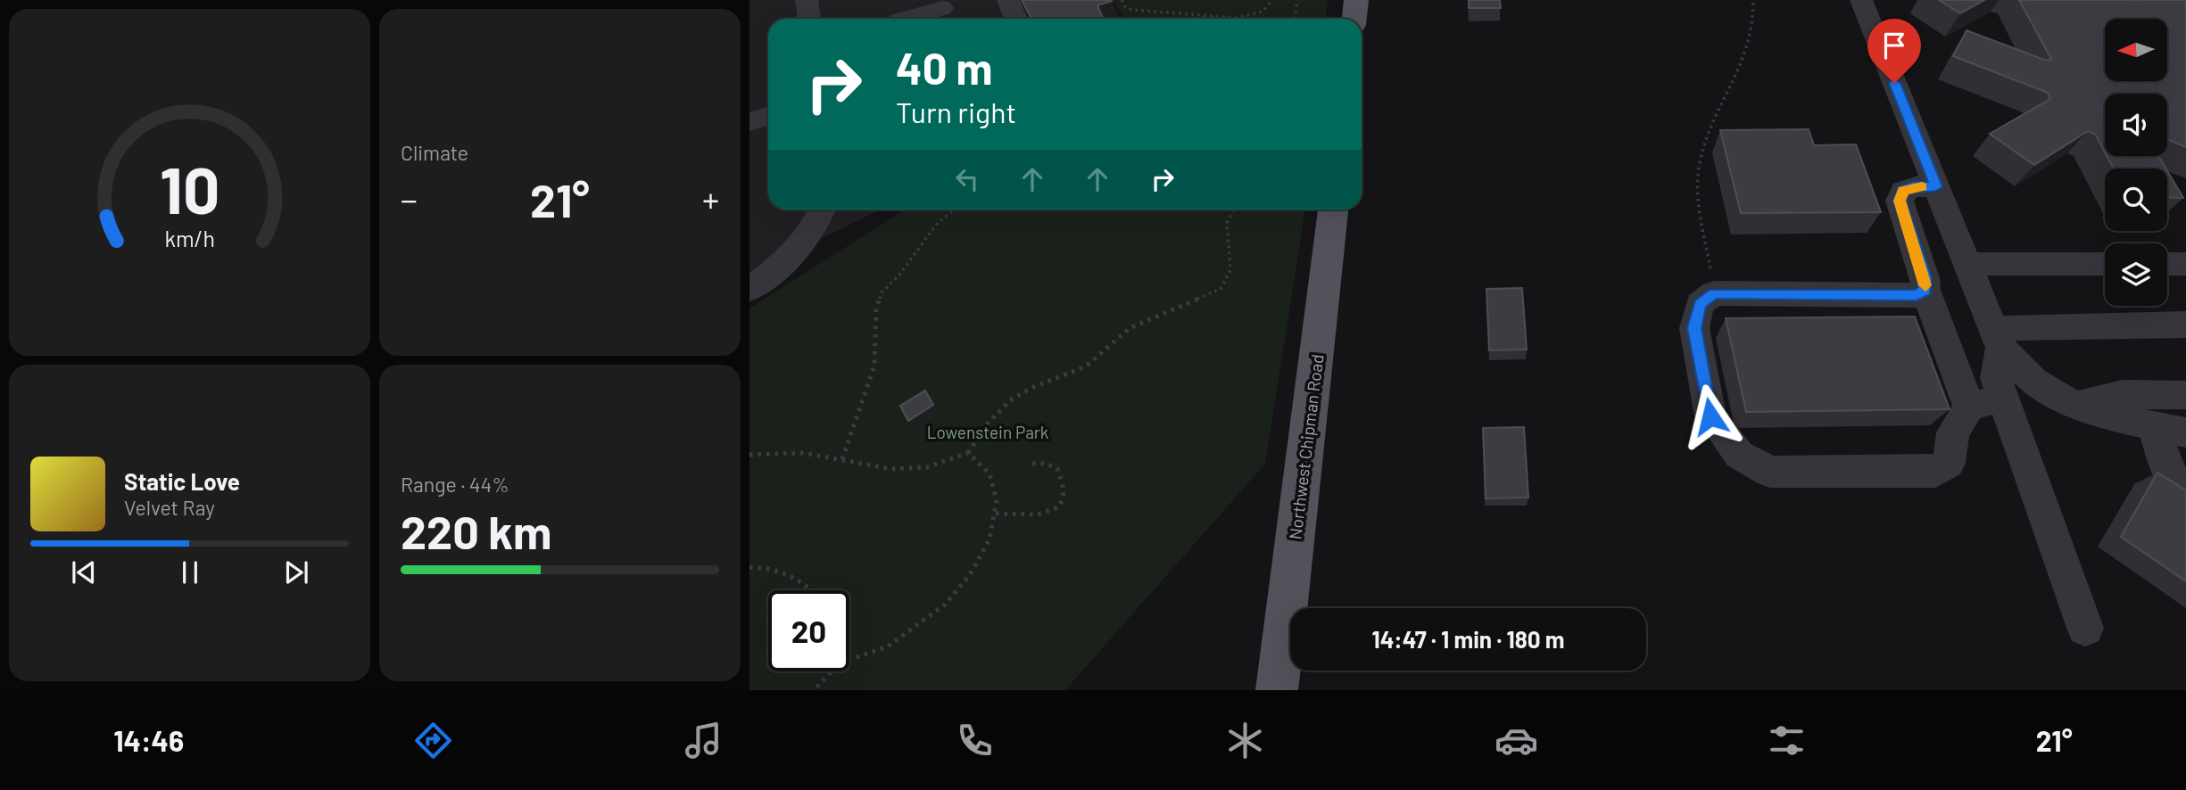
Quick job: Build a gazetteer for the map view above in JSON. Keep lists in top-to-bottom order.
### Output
{
  "streets": {
    "main road": ["Northwest Chipman Road"]
  },
  "parks": ["Lowenstein Park"],
  "north": "left",
  "page": {
    "tile": [
      "Climate",
      ["Range · 44%", "220 km"]
    ],
    "turn": ["40 m", "Turn right"],
    "heat": ["−", "21°", "+"],
    "song": ["Static Love", "Velvet Ray"],
    "limit": "20",
    "trip": "14:47 · 1 min · 180 m",
    "tabs": ["14:46", "21°"],
    "gauge": ["10", "km/h"]
  }
}
